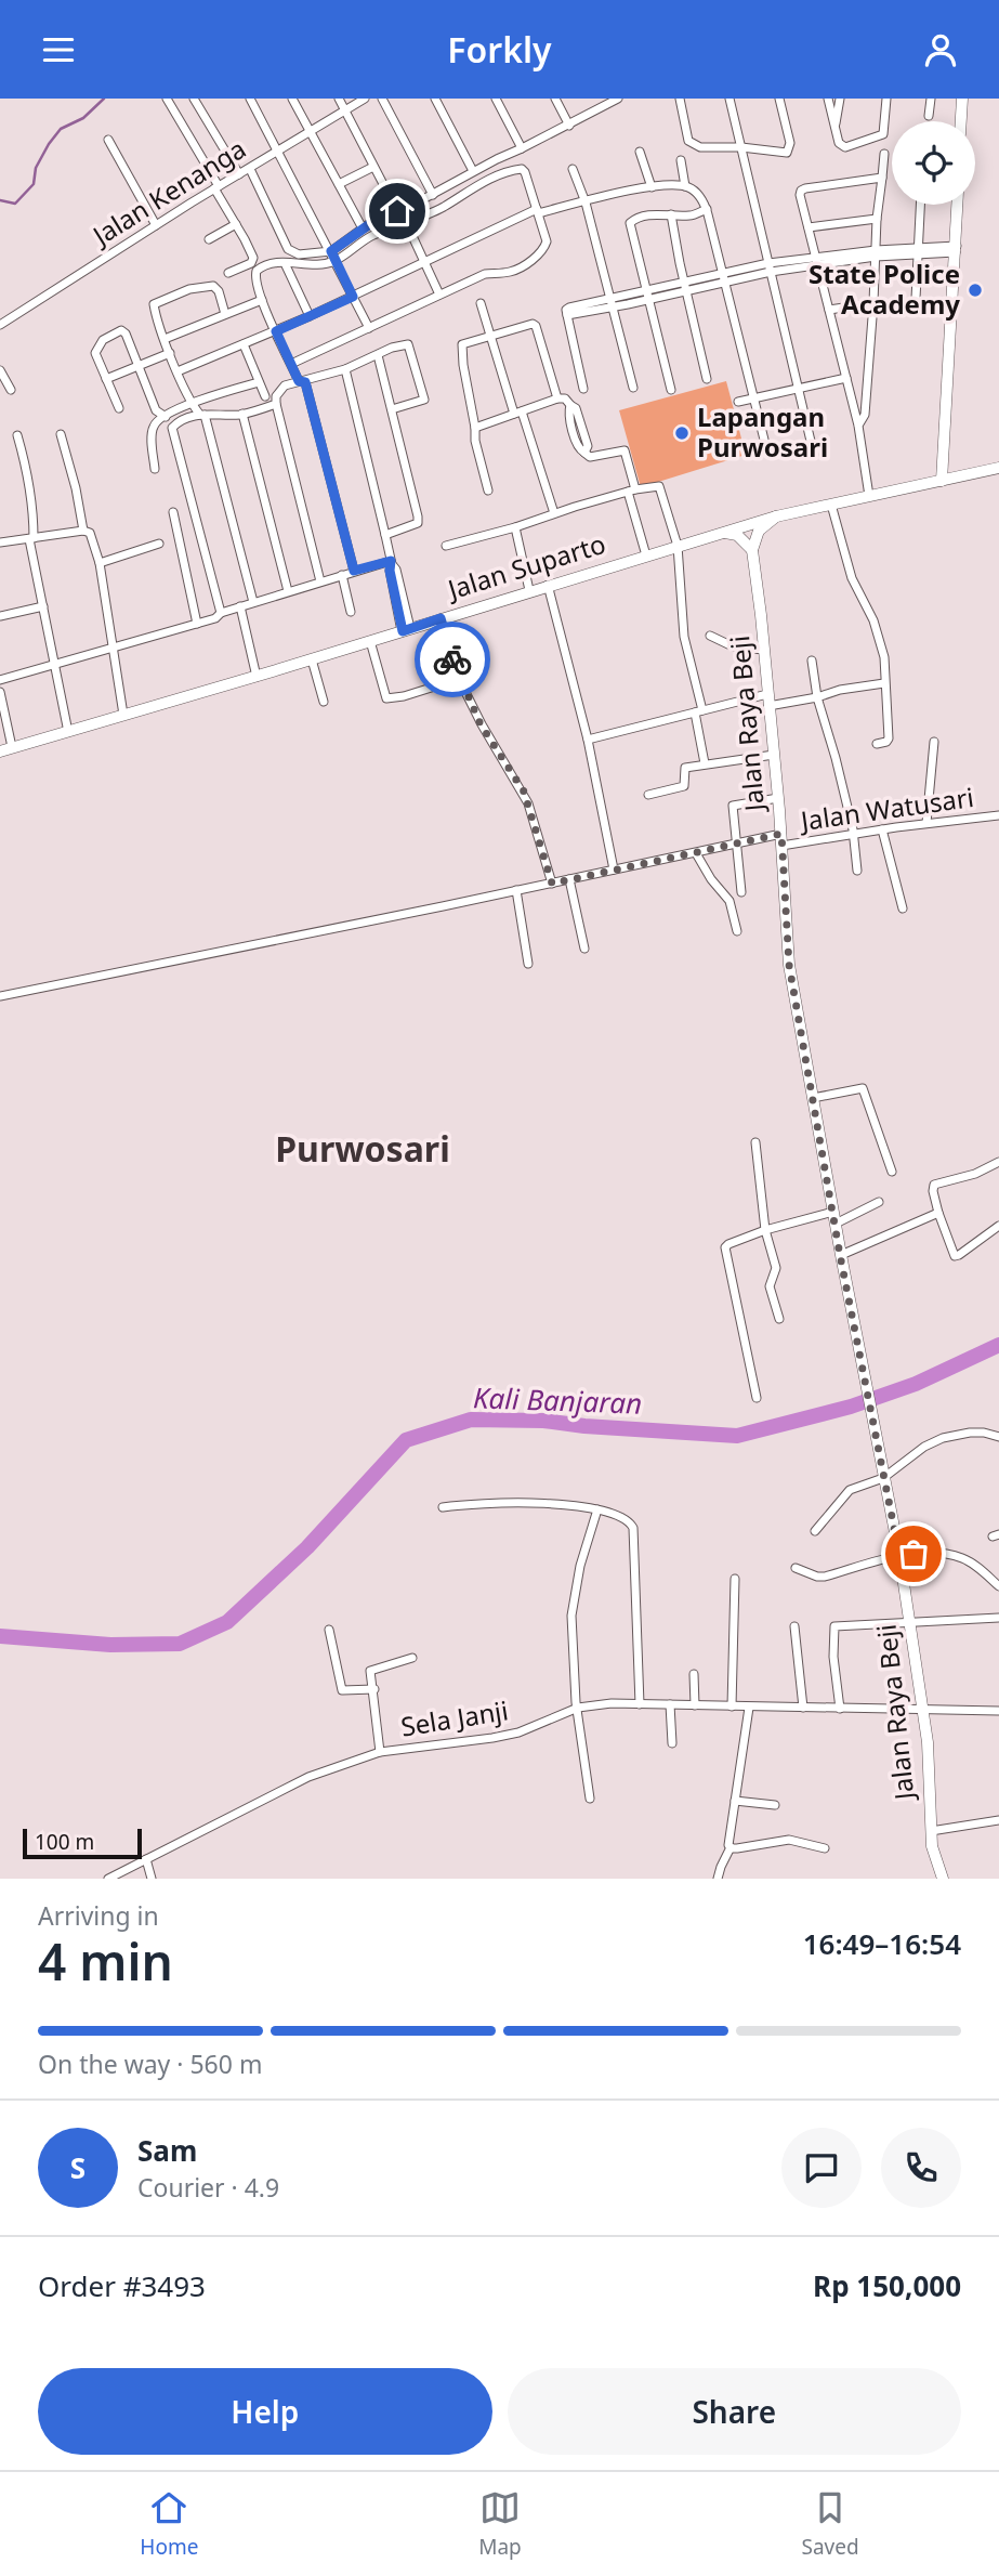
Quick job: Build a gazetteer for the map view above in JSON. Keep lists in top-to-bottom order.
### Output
{
  "streets": {
    "street": [
      "Jalan Kenanga",
      "Jalan Suparto",
      "Jalan Raya Beji",
      "Jalan Watusari",
      "Sela Janji"
    ]
  },
  "crossings": [
    ["Jalan Raya Beji", "Jalan Watusari"],
    ["Jalan Raya Beji", "Sela Janji"]
  ],
  "districts": ["Purwosari"],
  "water": ["Kali Banjaran"],
  "places": ["State Police Academy", "Lapangan Purwosari"],
  "scale_bar": "100 m",
  "page": {
    "header": "Forkly",
    "scale": "100 m",
    "heading": ["4 min", "Arriving in", "16:49–16:54"],
    "panel": [
      "Sam",
      "Courier · 4.9",
      "Order #3493",
      "Rp 150,000"
    ],
    "bar": "On the way · 560 m",
    "round": "S",
    "buttons": ["Help", "Share"],
    "tabs": ["Home", "Map", "Saved"]
  }
}
